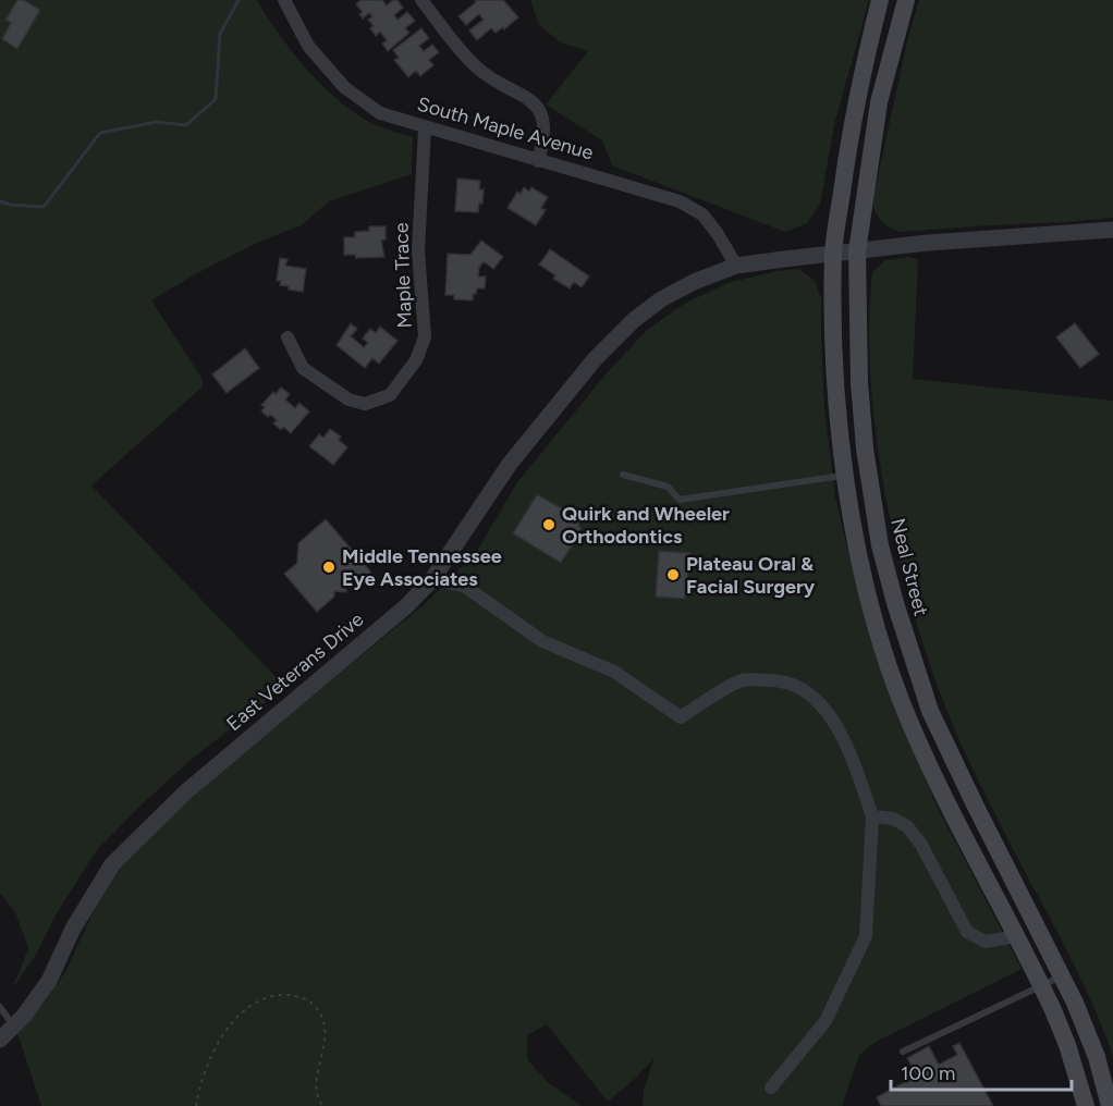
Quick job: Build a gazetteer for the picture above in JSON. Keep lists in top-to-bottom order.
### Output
{
  "streets": {
    "main road": ["Neal Street"],
    "street": ["South Maple Avenue", "Maple Trace", "East Veterans Drive"]
  },
  "crossings": [
    ["South Maple Avenue", "Maple Trace"],
    ["South Maple Avenue", "East Veterans Drive"]
  ],
  "places": ["Quirk and Wheeler Orthodontics", "Middle Tennessee Eye Associates", "Plateau Oral & Facial Surgery"],
  "scale_bar": "100 m"
}
